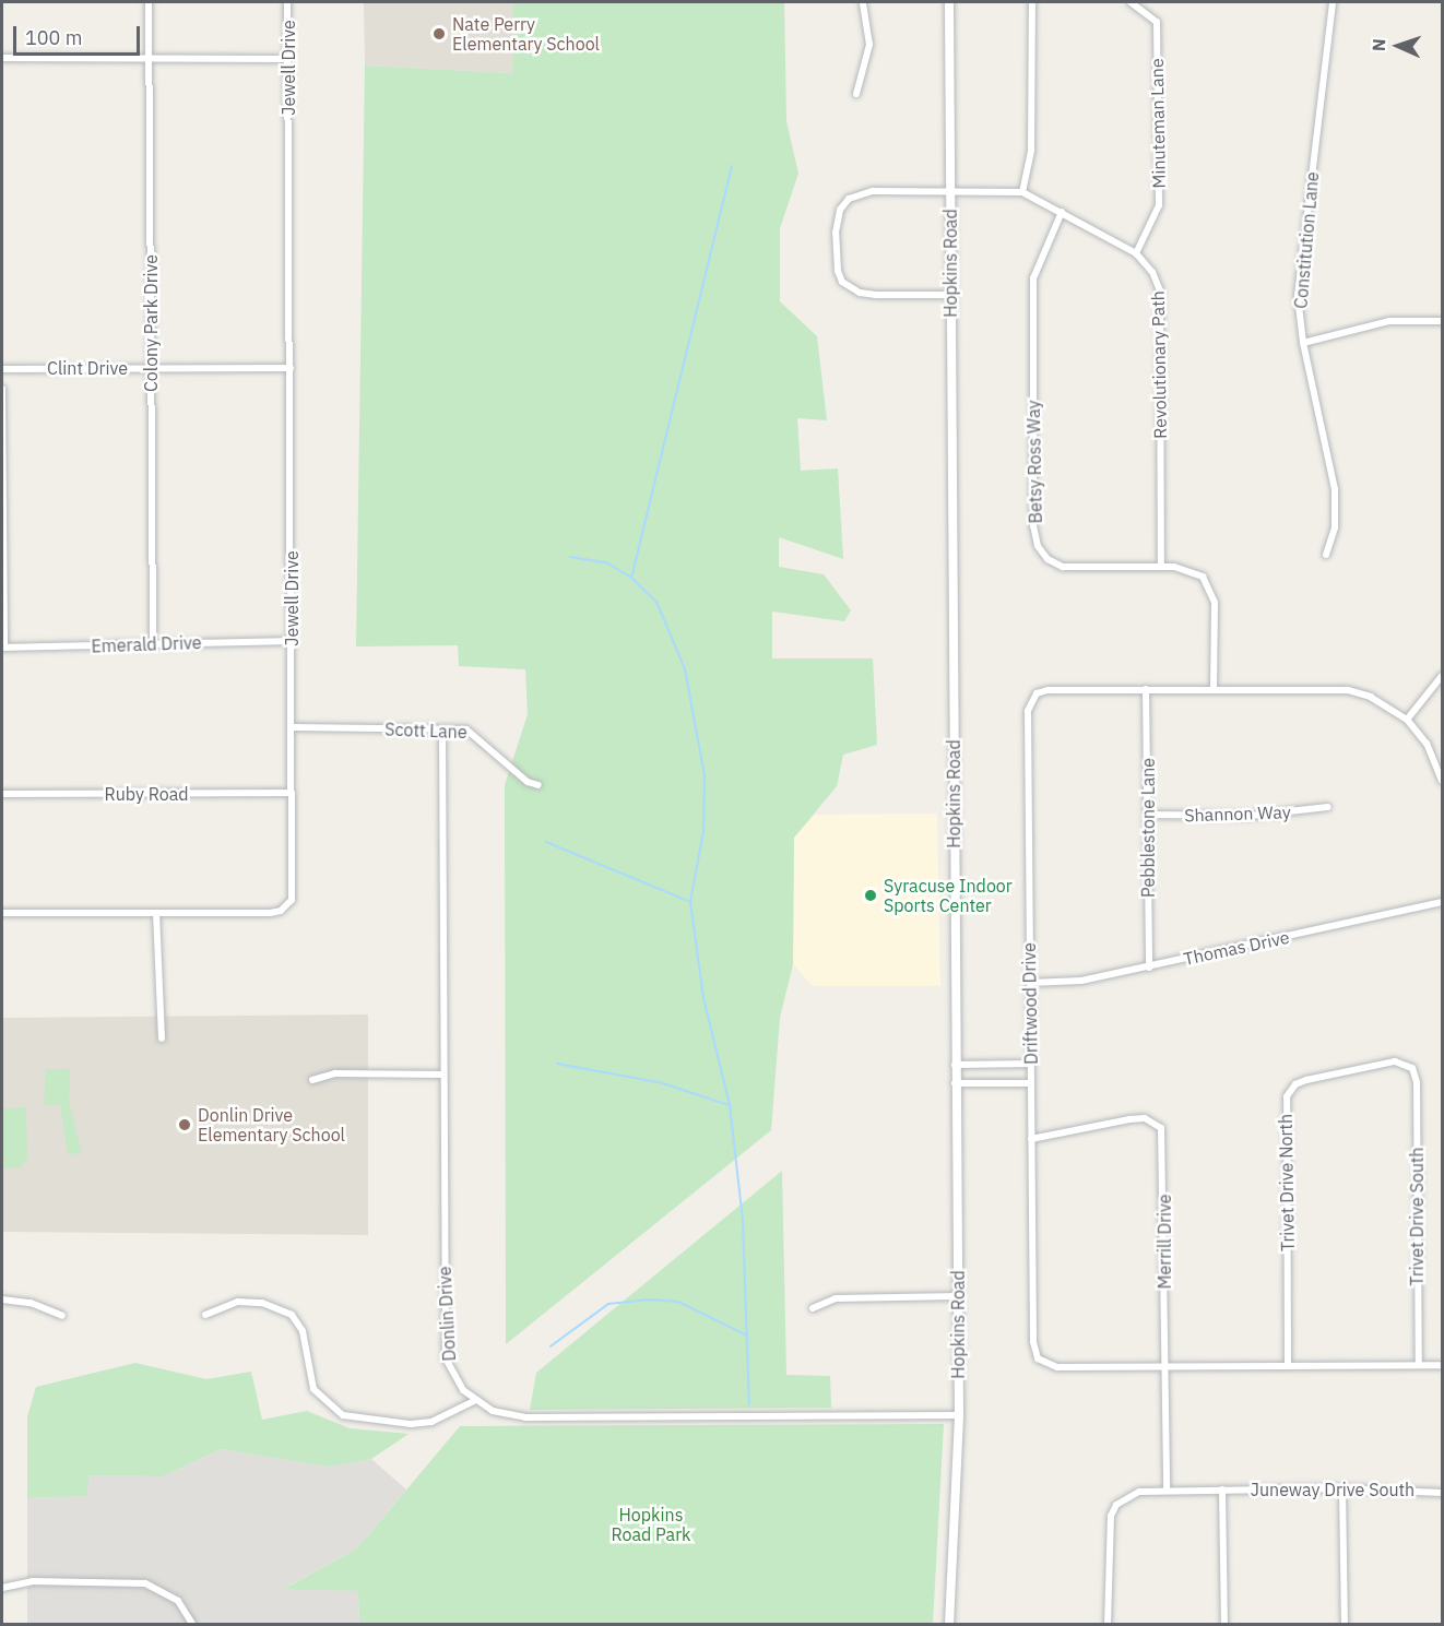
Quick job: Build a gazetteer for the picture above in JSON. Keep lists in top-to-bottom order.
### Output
{
  "streets": {
    "street": [
      "Jewell Drive",
      "Minuteman Lane",
      "Constitution Lane",
      "Hopkins Road",
      "Colony Park Drive",
      "Revolutionary Path",
      "Clint Drive",
      "Betsy Ross Way",
      "Emerald Drive",
      "Scott Lane",
      "Ruby Road",
      "Shannon Way",
      "Pebblestone Lane",
      "Thomas Drive",
      "Driftwood Drive",
      "Trivet Drive North",
      "Trivet Drive South",
      "Merrill Drive",
      "Donlin Drive",
      "Juneway Drive South"
    ]
  },
  "crossings": [
    ["Jewell Drive", "Clint Drive"],
    ["Jewell Drive", "Emerald Drive"],
    ["Jewell Drive", "Scott Lane"],
    ["Jewell Drive", "Ruby Road"],
    ["Minuteman Lane", "Revolutionary Path"],
    ["Hopkins Road", "Revolutionary Path"],
    ["Hopkins Road", "Donlin Drive"],
    ["Colony Park Drive", "Clint Drive"],
    ["Colony Park Drive", "Emerald Drive"],
    ["Revolutionary Path", "Betsy Ross Way"],
    ["Betsy Ross Way", "Driftwood Drive"],
    ["Scott Lane", "Donlin Drive"],
    ["Shannon Way", "Pebblestone Lane"],
    ["Pebblestone Lane", "Thomas Drive"],
    ["Pebblestone Lane", "Driftwood Drive"],
    ["Thomas Drive", "Driftwood Drive"],
    ["Driftwood Drive", "Trivet Drive North"],
    ["Driftwood Drive", "Trivet Drive South"],
    ["Driftwood Drive", "Merrill Drive"],
    ["Trivet Drive North", "Trivet Drive South"],
    ["Merrill Drive", "Juneway Drive South"]
  ],
  "parks": ["Hopkins Road Park"],
  "places": ["Nate Perry Elementary School", "Syracuse Indoor Sports Center", "Donlin Drive Elementary School"],
  "scale_bar": "100 m",
  "north": "left"
}
